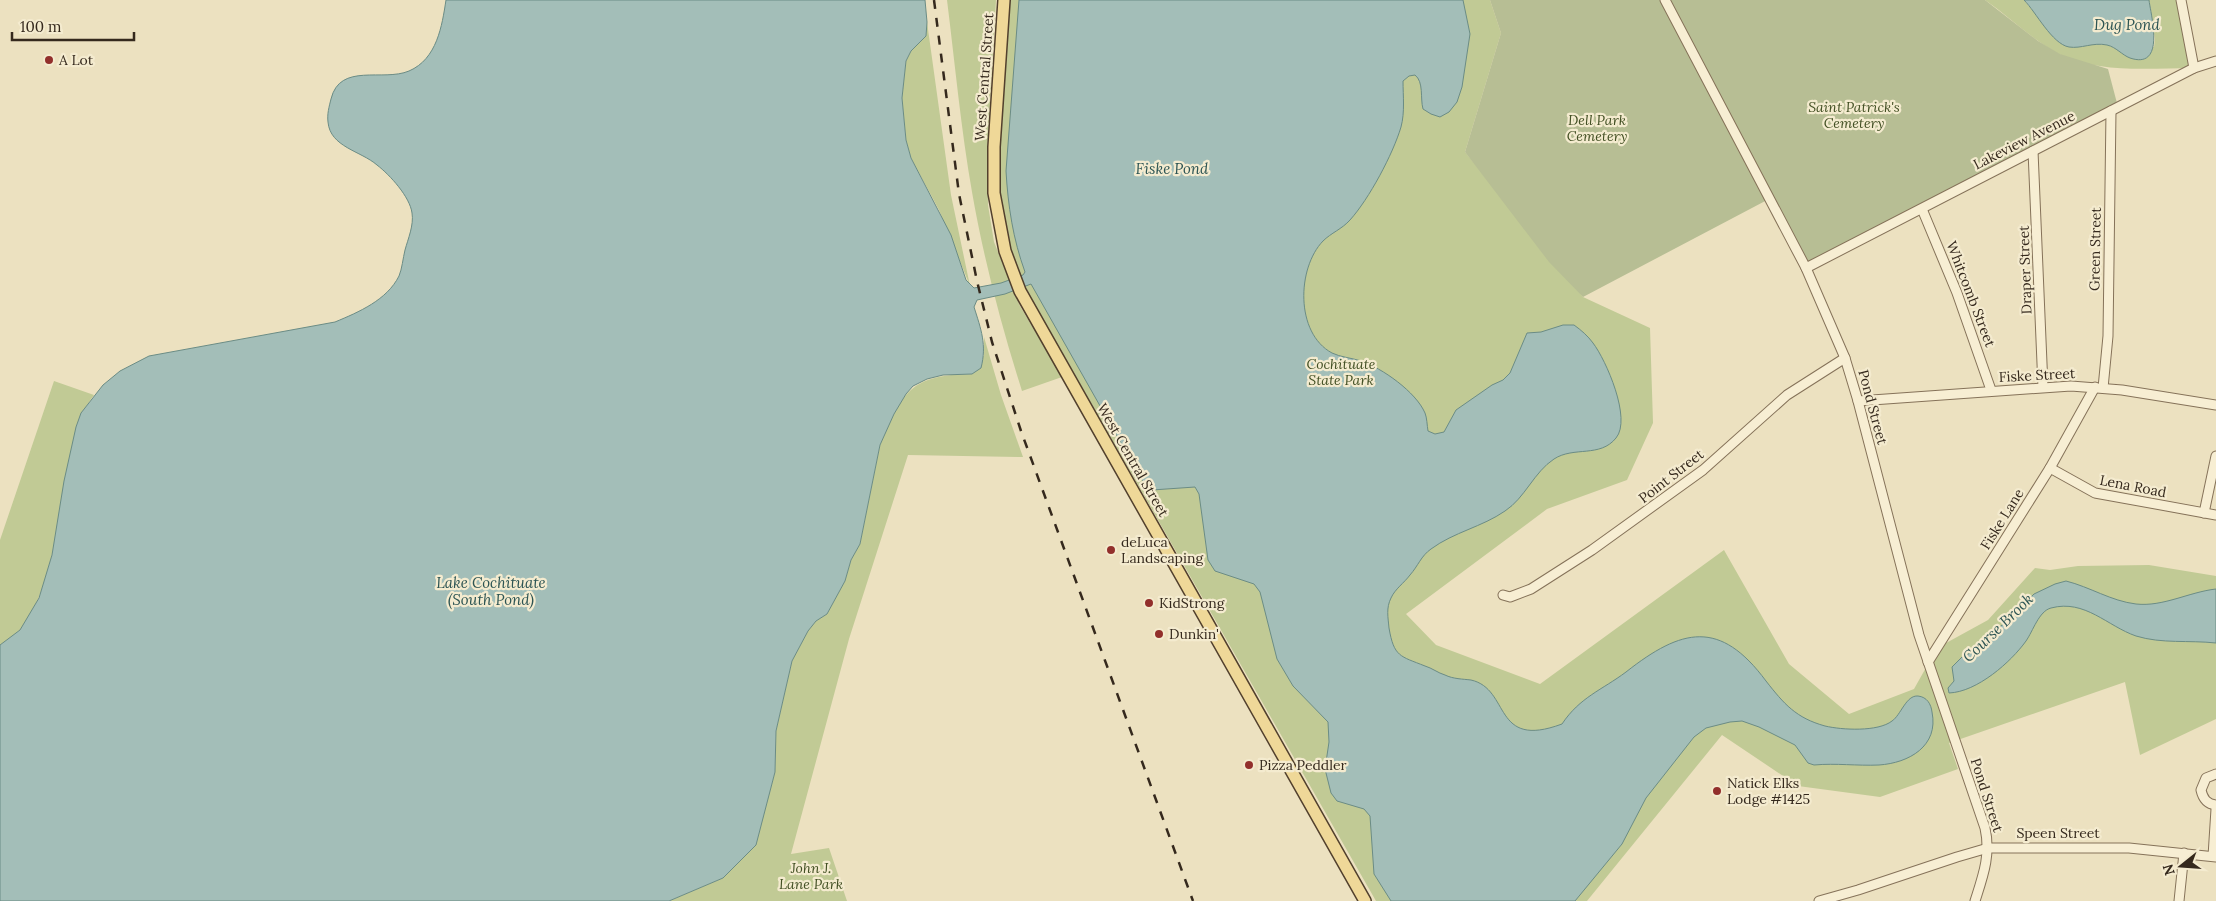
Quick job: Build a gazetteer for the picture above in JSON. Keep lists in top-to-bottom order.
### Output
{
  "streets": {
    "main road": ["West Central Street"],
    "street": [
      "Lakeview Avenue",
      "Green Street",
      "Draper Street",
      "Whitcomb Street",
      "Fiske Street",
      "Pond Street",
      "Point Street",
      "Lena Road",
      "Fiske Lane",
      "Speen Street"
    ]
  },
  "crossings": [
    ["Lakeview Avenue", "Green Street"],
    ["Lakeview Avenue", "Draper Street"],
    ["Lakeview Avenue", "Whitcomb Street"],
    ["Lakeview Avenue", "Pond Street"],
    ["Green Street", "Fiske Street"],
    ["Green Street", "Fiske Lane"],
    ["Draper Street", "Fiske Street"],
    ["Whitcomb Street", "Fiske Street"],
    ["Fiske Street", "Pond Street"],
    ["Fiske Street", "Fiske Lane"],
    ["Pond Street", "Point Street"],
    ["Pond Street", "Fiske Lane"],
    ["Pond Street", "Speen Street"],
    ["Lena Road", "Fiske Lane"]
  ],
  "water": [
    "Dug Pond",
    "Fiske Pond",
    "Lake Cochituate (South Pond)",
    "Course Brook"
  ],
  "parks": [
    "Saint Patrick's Cemetery",
    "Dell Park Cemetery",
    "Cochituate State Park",
    "John J. Lane Park"
  ],
  "places": [
    "A Lot",
    "deLuca Landscaping",
    "KidStrong",
    "Dunkin'",
    "Pizza Peddler",
    "Natick Elks Lodge #1425"
  ],
  "scale_bar": "100 m",
  "north": "left"
}
